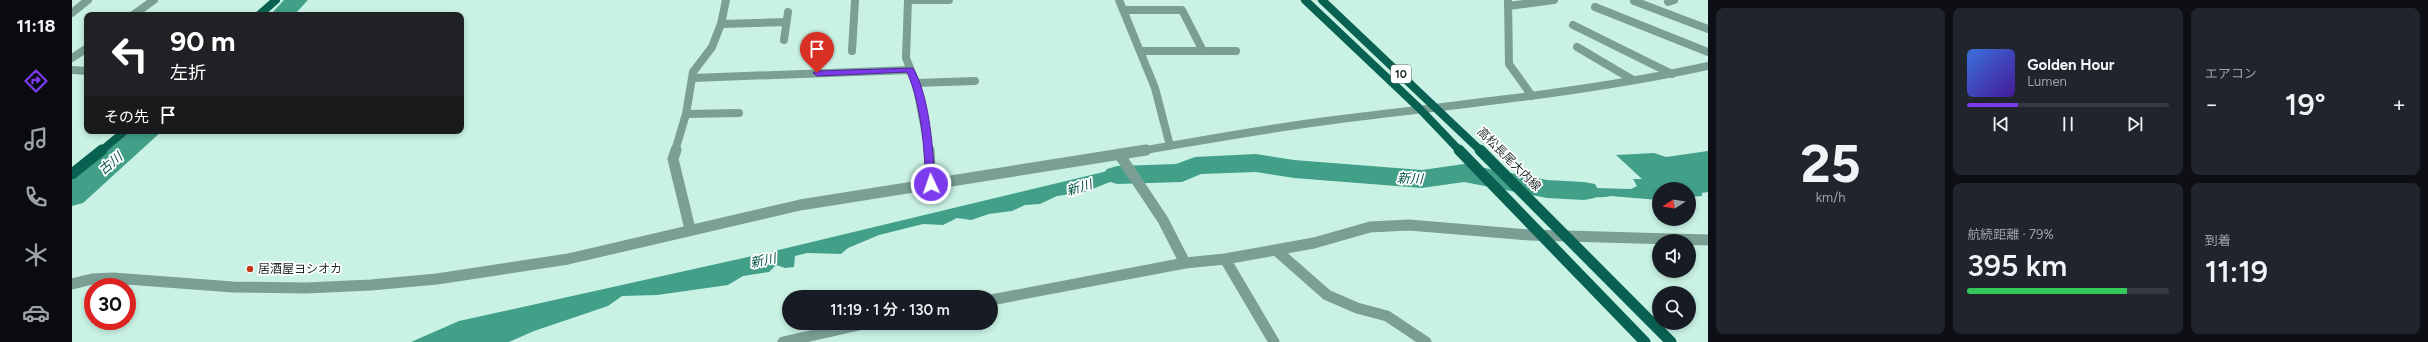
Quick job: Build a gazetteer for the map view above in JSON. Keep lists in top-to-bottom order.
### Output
{
  "streets": {
    "main road": ["10", "高松長尾大内線"]
  },
  "water": ["古川", "新川"],
  "places": ["居酒屋ヨシオカ"],
  "north": "left",
  "page": {
    "tabs": "11:18",
    "tile": [
      ["25", "km/h"],
      "エアコン",
      ["航続距離 · 79%", "395 km"],
      ["到着", "11:19"]
    ],
    "turn": ["90 m", "左折"],
    "song": ["Golden Hour", "Lumen"],
    "heat": ["−", "19°", "+"],
    "then": "その先",
    "limit": "30",
    "trip": "11:19 · 1 分 · 130 m"
  }
}
